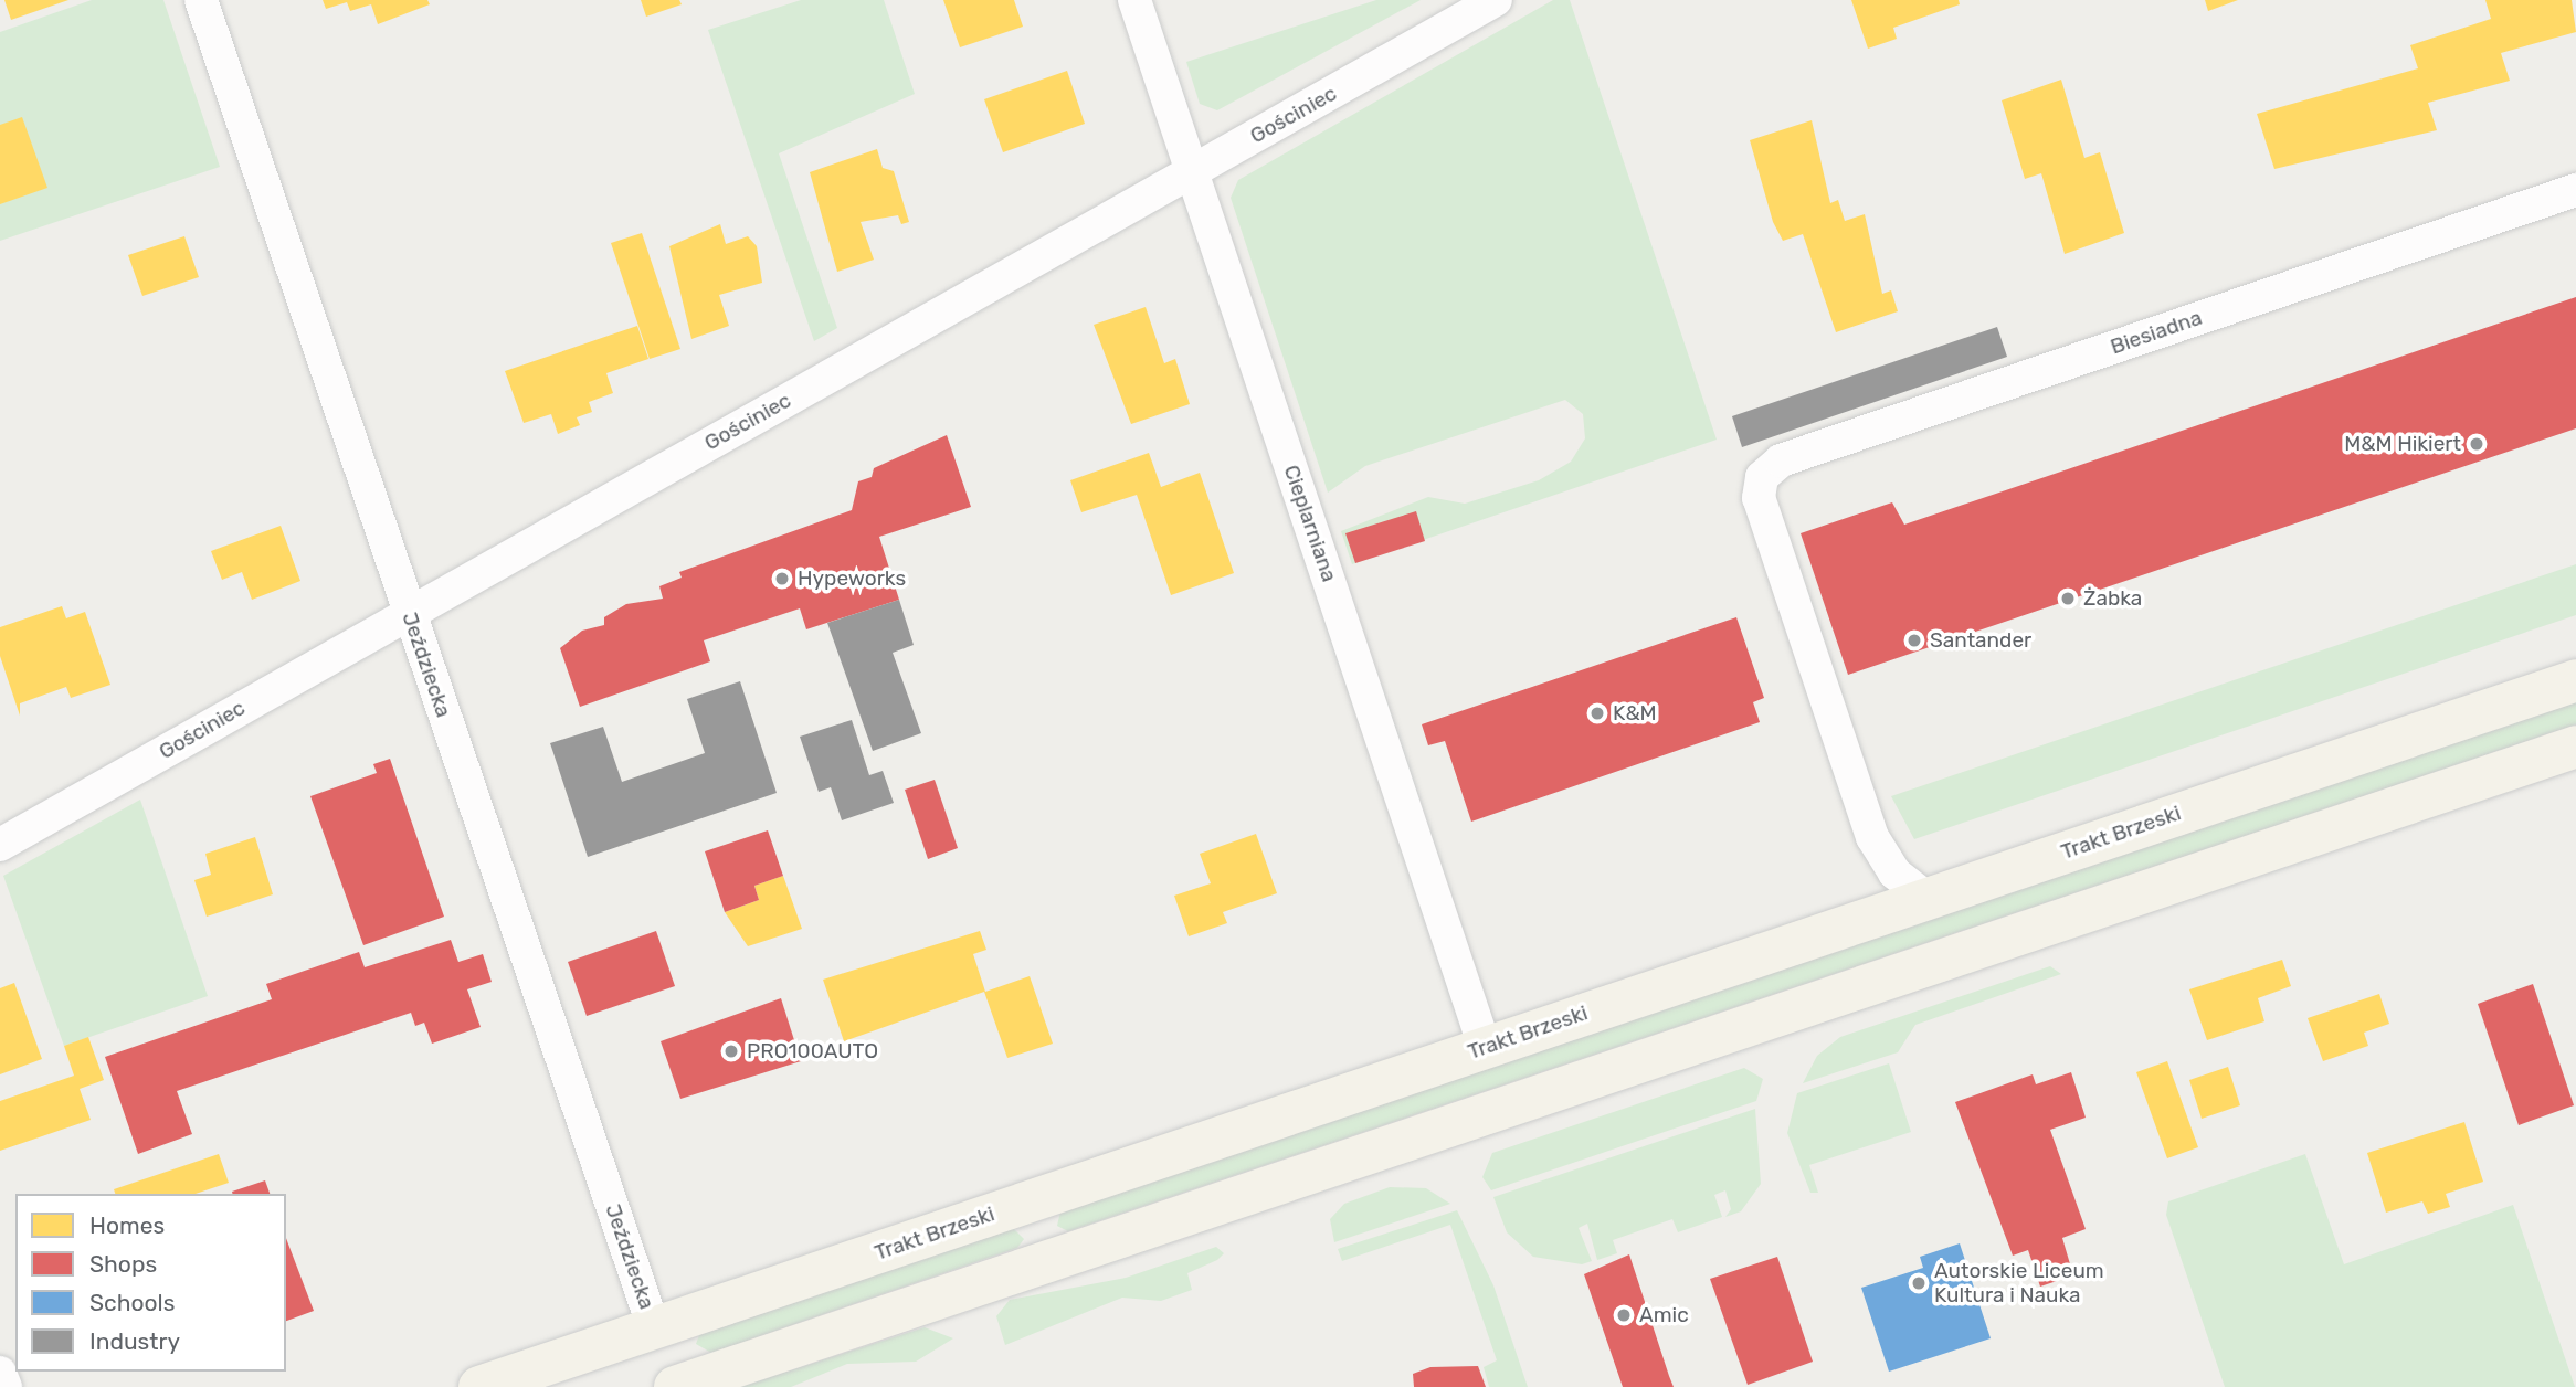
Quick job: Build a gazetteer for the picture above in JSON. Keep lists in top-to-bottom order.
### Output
{
  "streets": {
    "main road": ["Trakt Brzeski"],
    "street": [
      "Gościniec",
      "Biesiadna",
      "Cieplarniana",
      "Jeździecka"
    ]
  },
  "crossings": [
    ["Gościniec", "Cieplarniana"],
    ["Gościniec", "Jeździecka"],
    ["Biesiadna", "Trakt Brzeski"],
    ["Cieplarniana", "Trakt Brzeski"],
    ["Jeździecka", "Trakt Brzeski"]
  ],
  "places": [
    "M&M Hikiert",
    "Hypeworks",
    "Żabka",
    "Santander",
    "K&M",
    "PRO100AUTO",
    "Autorskie Liceum Kultura i Nauka",
    "Amic"
  ],
  "legend": [
    "Homes",
    "Shops",
    "Schools",
    "Industry"
  ]
}
